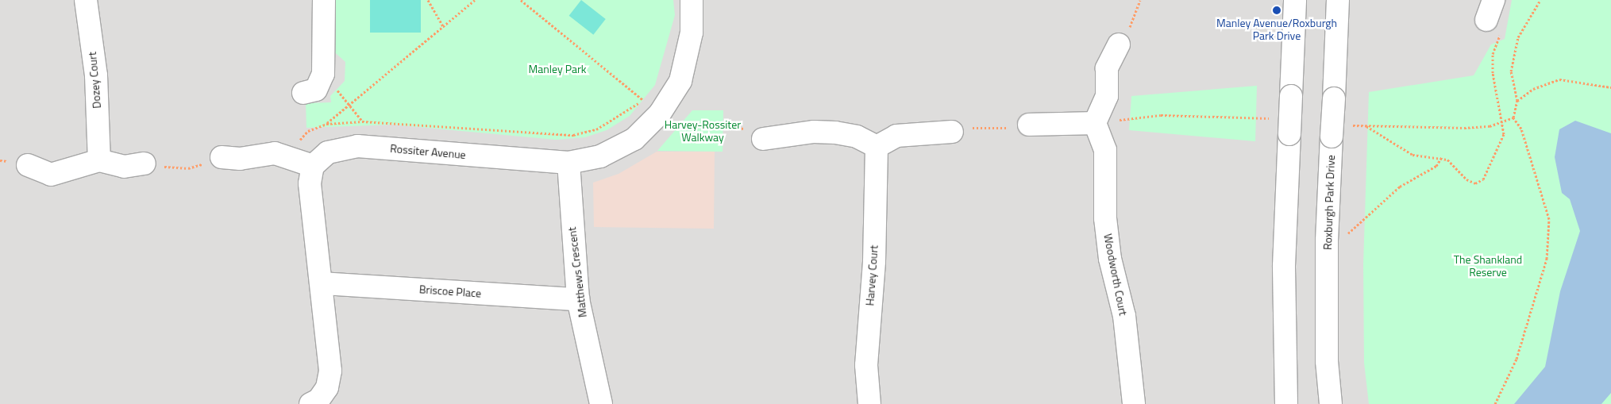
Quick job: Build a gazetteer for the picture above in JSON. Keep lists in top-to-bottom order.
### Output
{
  "streets": {
    "street": [
      "Dozey Court",
      "Rossiter Avenue",
      "Roxburgh Park Drive",
      "Matthews Crescent",
      "Woodworth Court",
      "Harvey Court",
      "Briscoe Place"
    ]
  },
  "crossings": [
    ["Rossiter Avenue", "Matthews Crescent"],
    ["Matthews Crescent", "Briscoe Place"]
  ],
  "parks": ["Manley Park", "Harvey-Rossiter Walkway", "The Shankland Reserve"],
  "places": ["Manley Avenue/Roxburgh Park Drive"]
}
